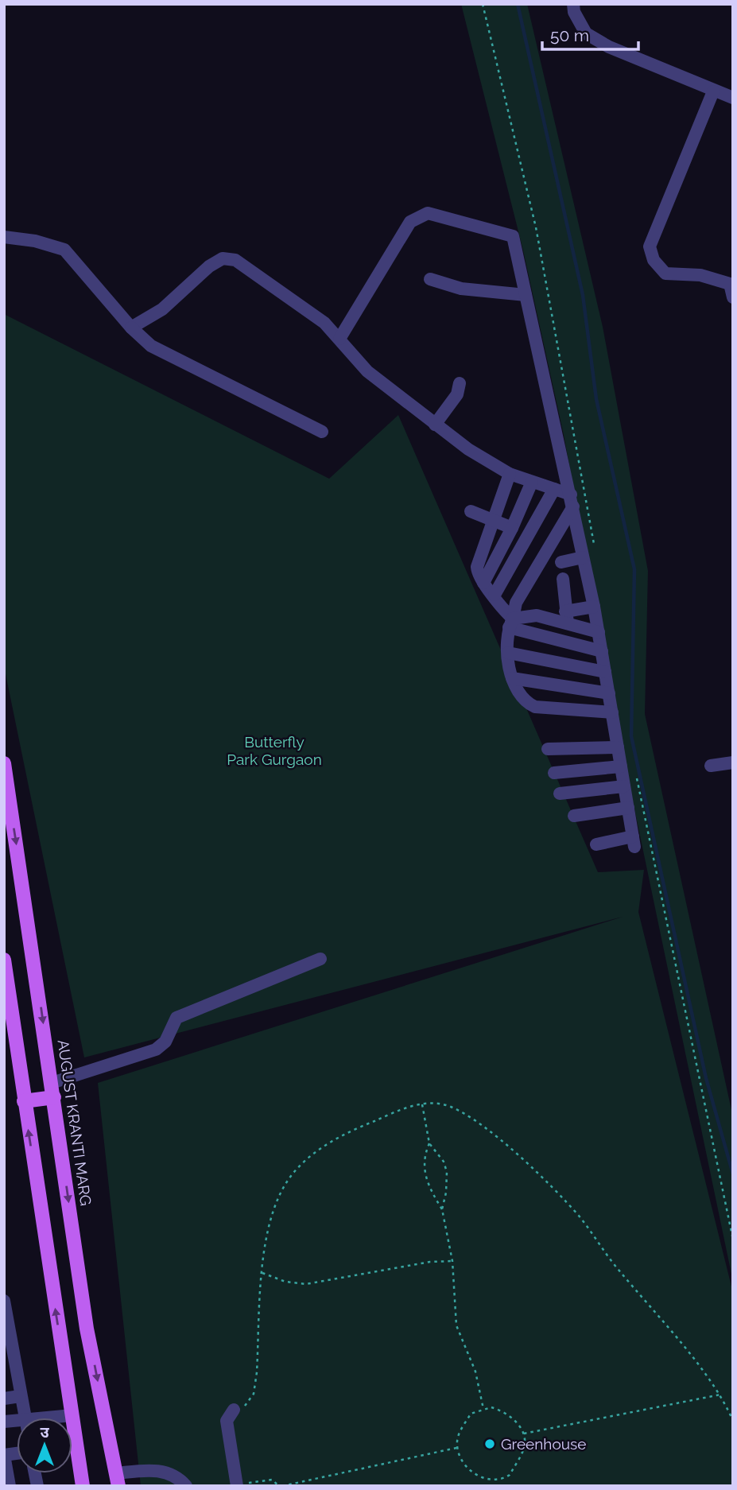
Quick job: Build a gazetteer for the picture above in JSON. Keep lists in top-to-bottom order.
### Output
{
  "streets": {
    "main road": ["AUGUST KRANTI MARG"]
  },
  "parks": ["Butterfly Park Gurgaon"],
  "places": ["Greenhouse"],
  "scale_bar": "50 m",
  "north": "top"
}
